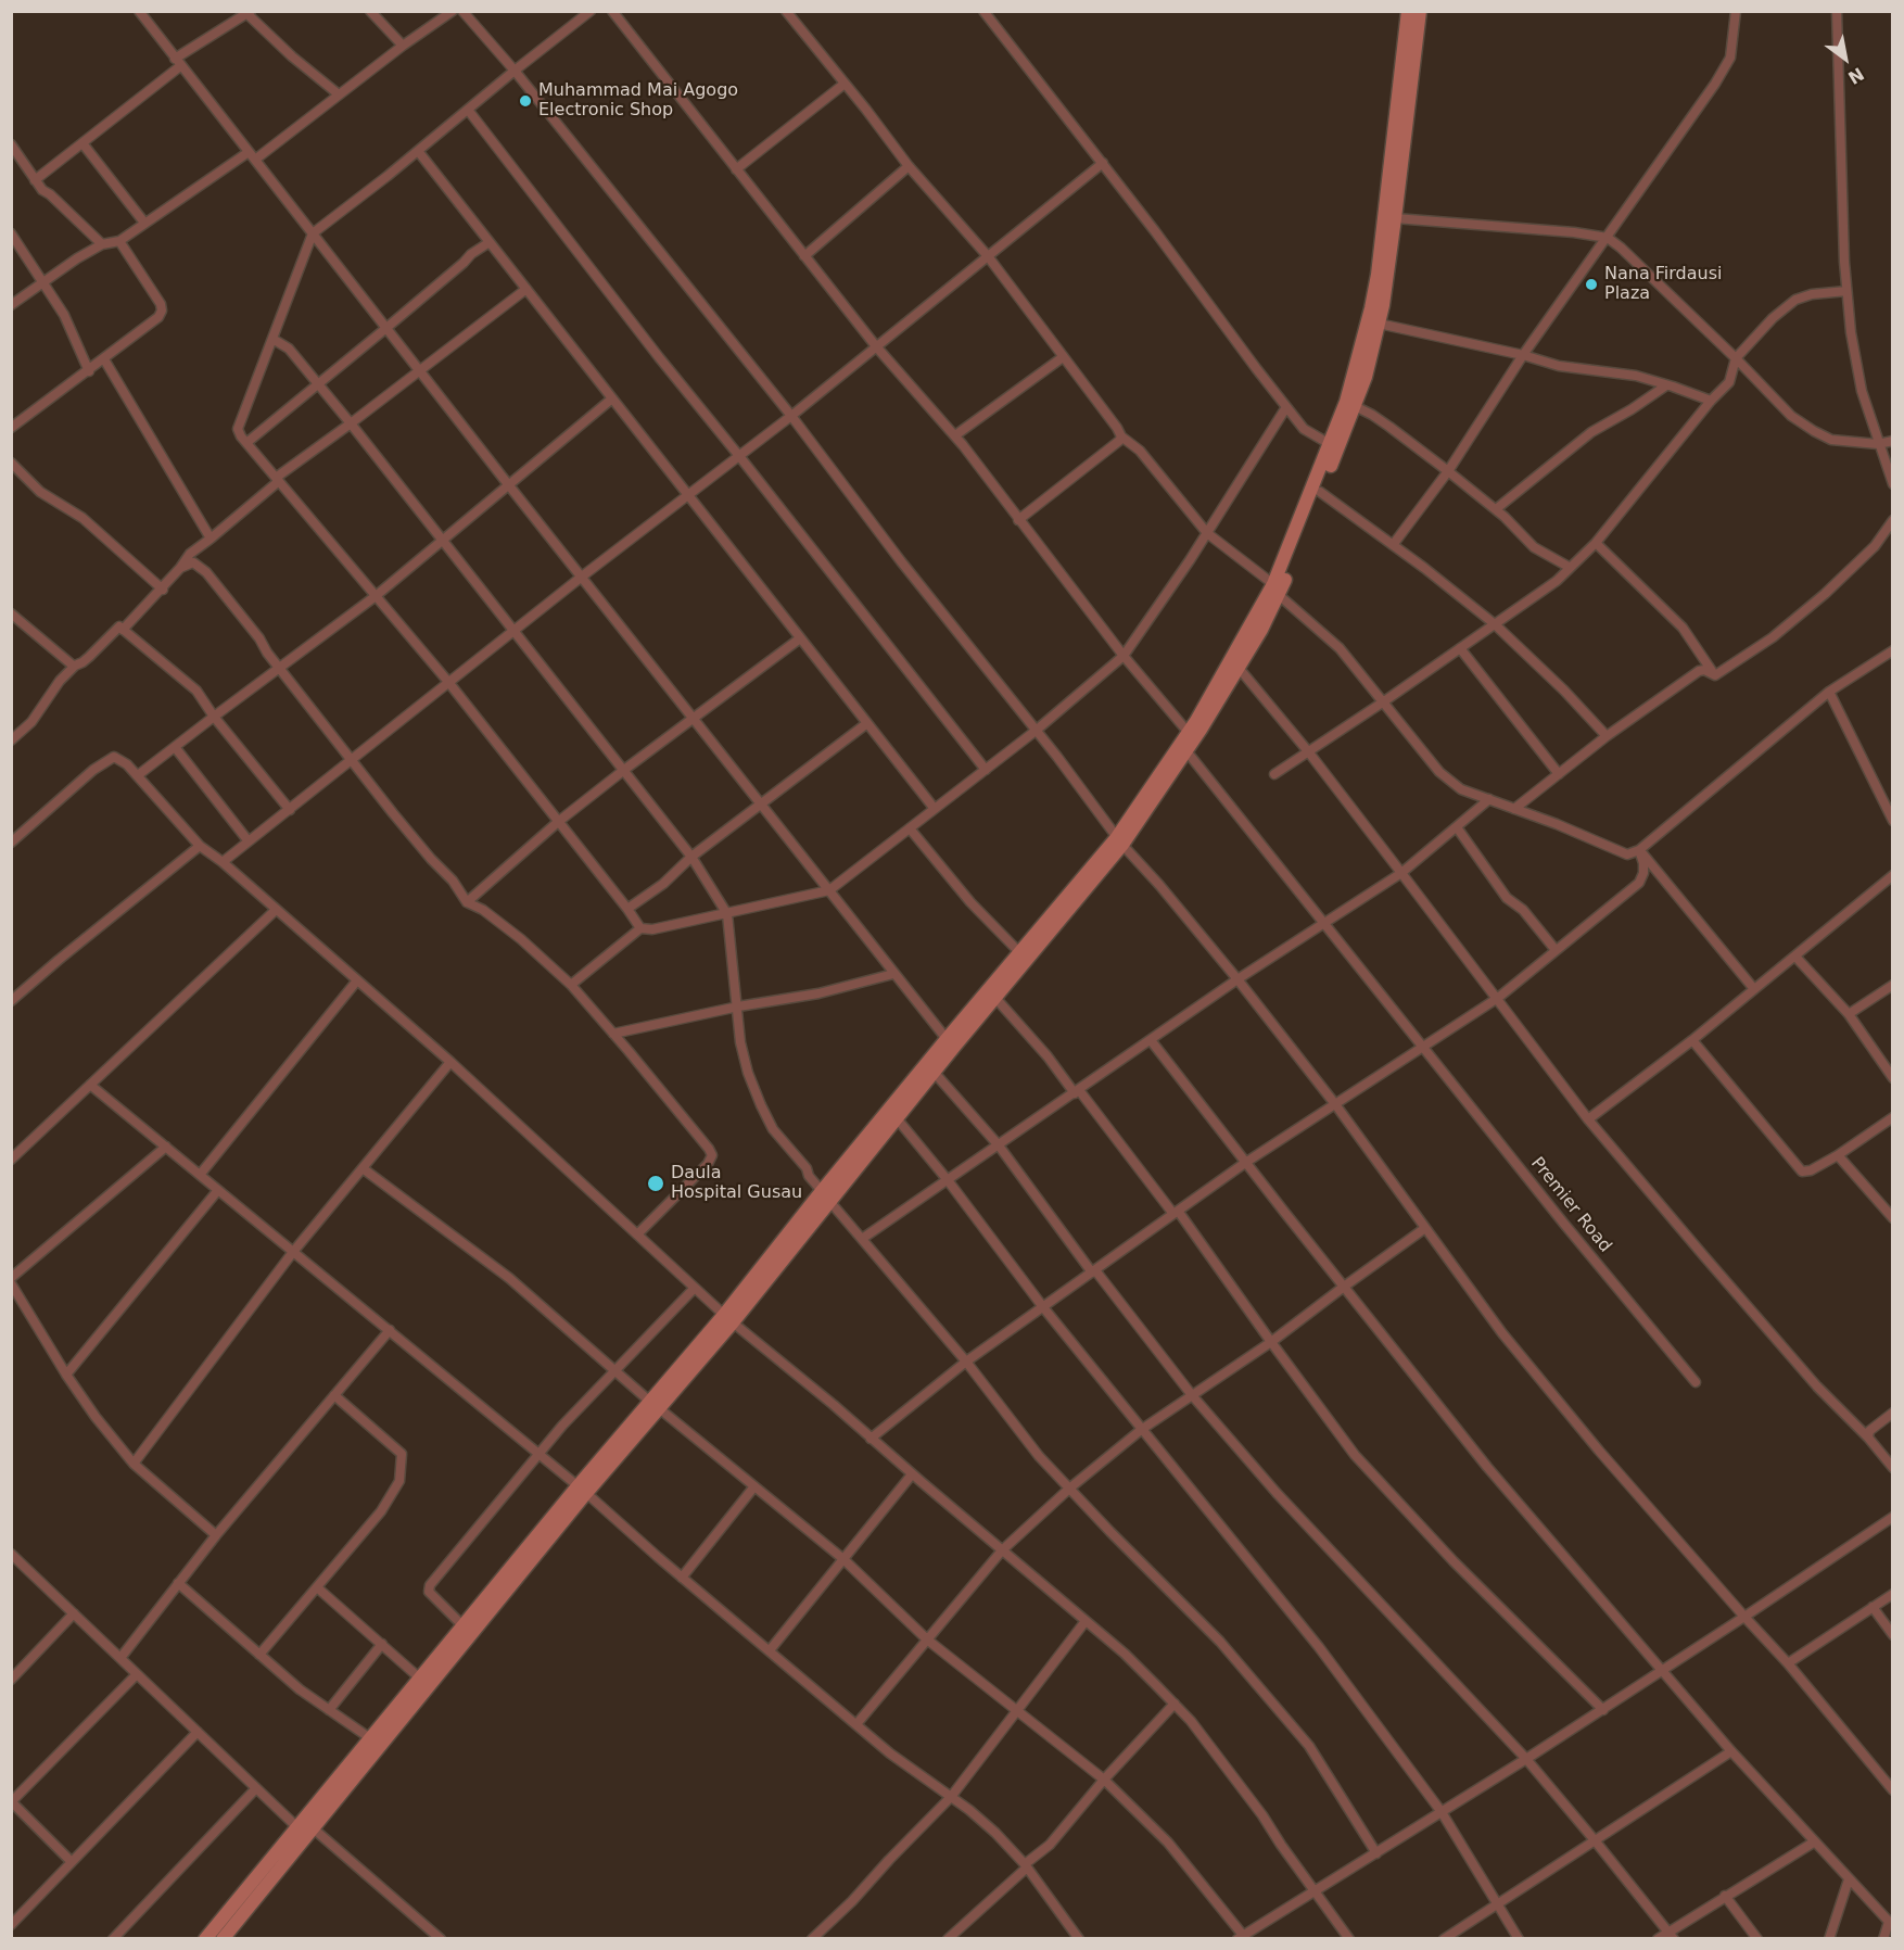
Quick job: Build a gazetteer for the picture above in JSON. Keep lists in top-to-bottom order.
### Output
{
  "streets": {
    "street": ["Premier Road"]
  },
  "places": ["Muhammad Mai Agogo Electronic Shop", "Nana Firdausi Plaza", "Daula Hospital Gusau"],
  "north": "bottom right"
}
